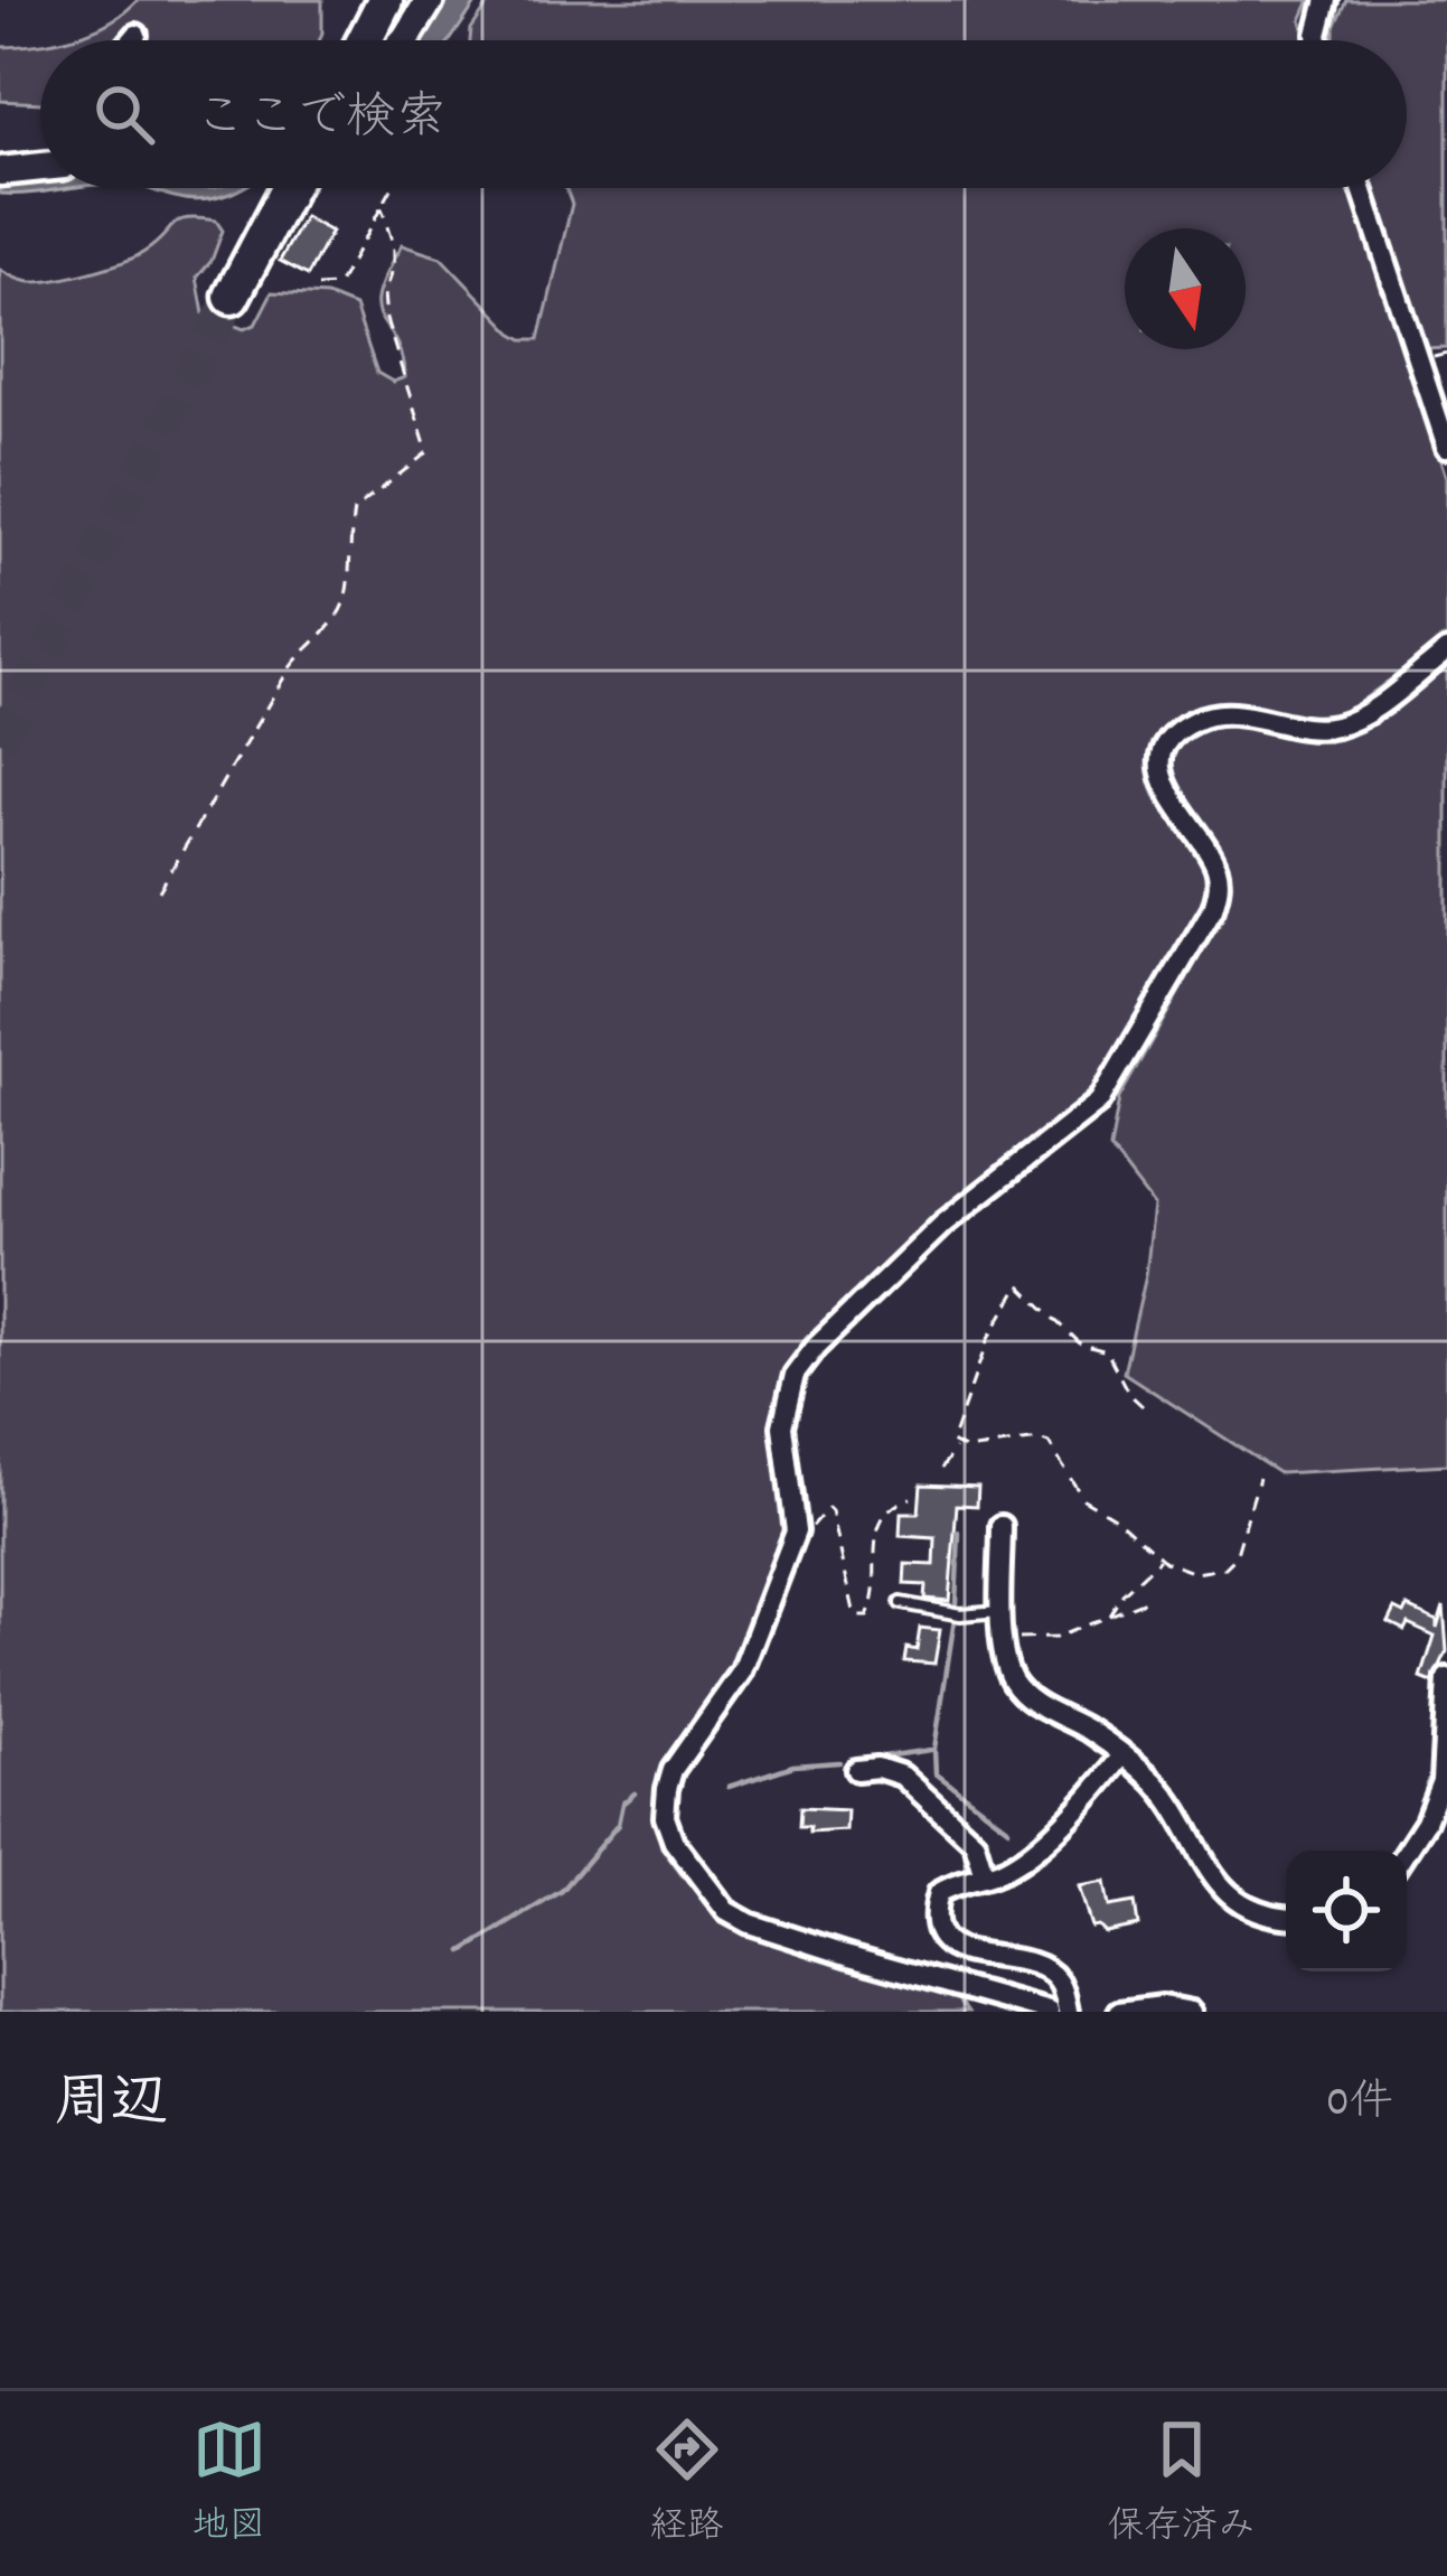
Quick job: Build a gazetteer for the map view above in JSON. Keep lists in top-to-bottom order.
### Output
{
  "north": "bottom",
  "page": {
    "search": "ここで検索",
    "heading": ["周辺", "0件"],
    "nav": ["地図", "経路", "保存済み"]
  }
}
